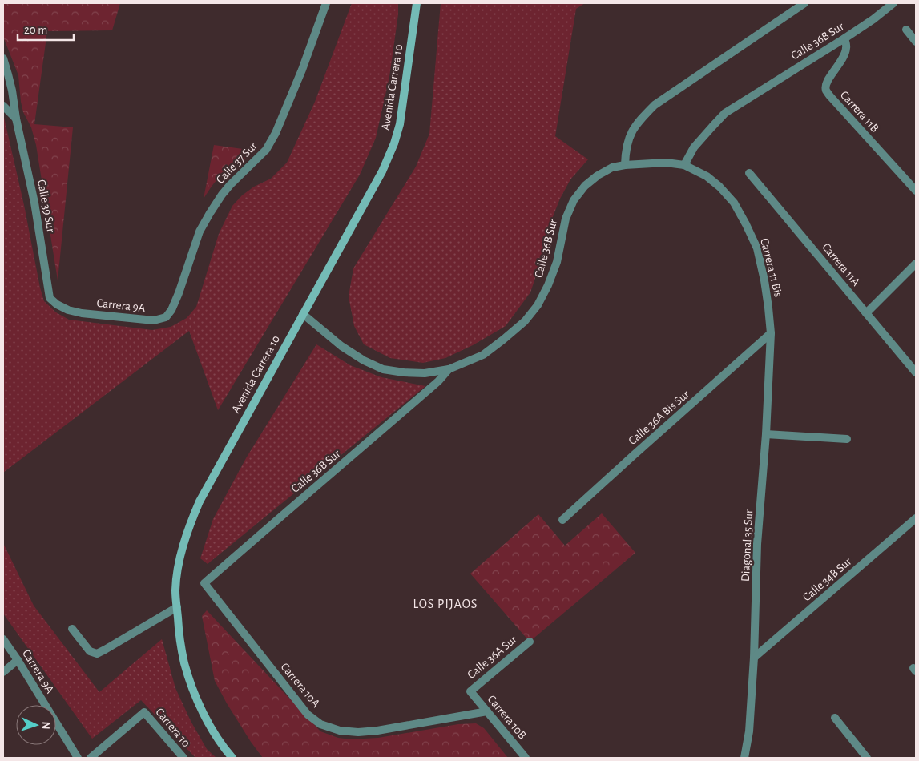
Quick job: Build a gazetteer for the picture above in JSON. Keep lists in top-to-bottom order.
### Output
{
  "streets": {
    "main road": ["Avenida Carrera 10"],
    "street": [
      "Calle 36B Sur",
      "Carrera 11B",
      "Calle 37 Sur",
      "Calle 39 Sur",
      "Carrera 11A",
      "Carrera 11 Bis",
      "Carrera 9A",
      "Calle 36A Bis Sur",
      "Diagonal 35 Sur",
      "Calle 34B Sur",
      "Calle 36A Sur",
      "Carrera 10A",
      "Carrera 10B",
      "Carrera 10"
    ]
  },
  "crossings": [
    ["Calle 36B Sur", "Carrera 11B"],
    ["Calle 36B Sur", "Carrera 11 Bis"],
    ["Calle 36B Sur", "Carrera 10A"],
    ["Calle 37 Sur", "Carrera 9A"],
    ["Calle 39 Sur", "Carrera 9A"],
    ["Carrera 11 Bis", "Calle 36A Bis Sur"],
    ["Carrera 11 Bis", "Diagonal 35 Sur"],
    ["Calle 36A Bis Sur", "Diagonal 35 Sur"],
    ["Diagonal 35 Sur", "Calle 34B Sur"],
    ["Calle 36A Sur", "Carrera 10B"],
    ["Carrera 10A", "Carrera 10B"]
  ],
  "districts": ["LOS PIJAOS"],
  "scale_bar": "20 m",
  "north": "right"
}
